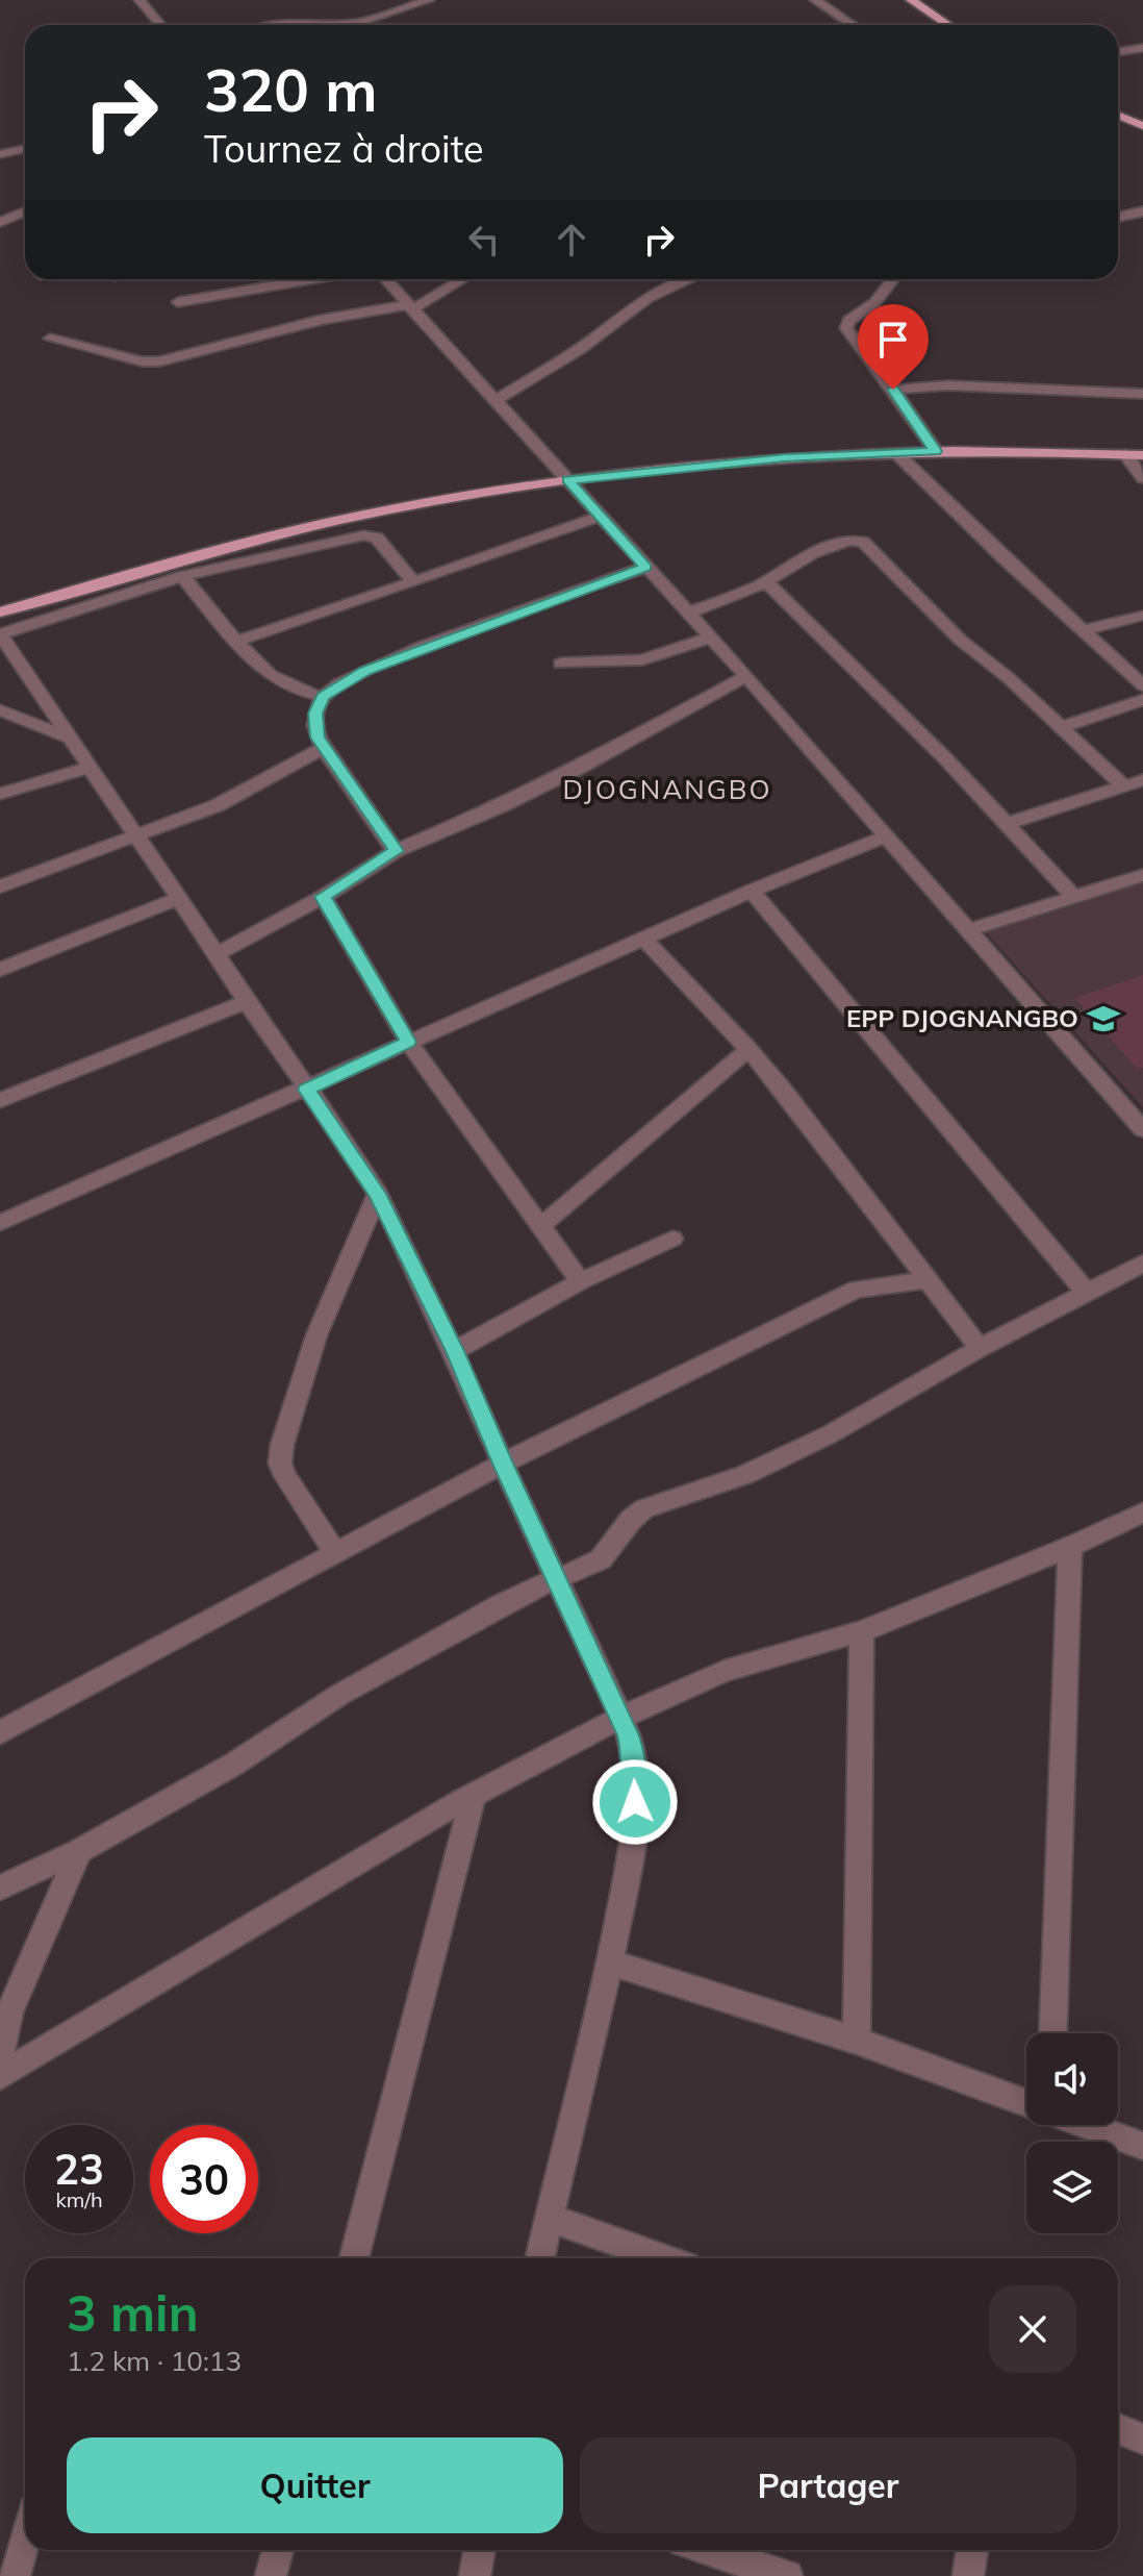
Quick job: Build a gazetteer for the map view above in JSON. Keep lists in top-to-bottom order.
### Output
{
  "districts": ["DJOGNANGBO"],
  "places": {
    "school or university": ["EPP DJOGNANGBO"]
  },
  "page": {
    "turn": ["320 m", "Tournez à droite"],
    "speed": "23 km/h",
    "limit": "30",
    "heading": ["3 min", "1.2 km · 10:13"],
    "buttons": ["Quitter", "Partager"]
  }
}
